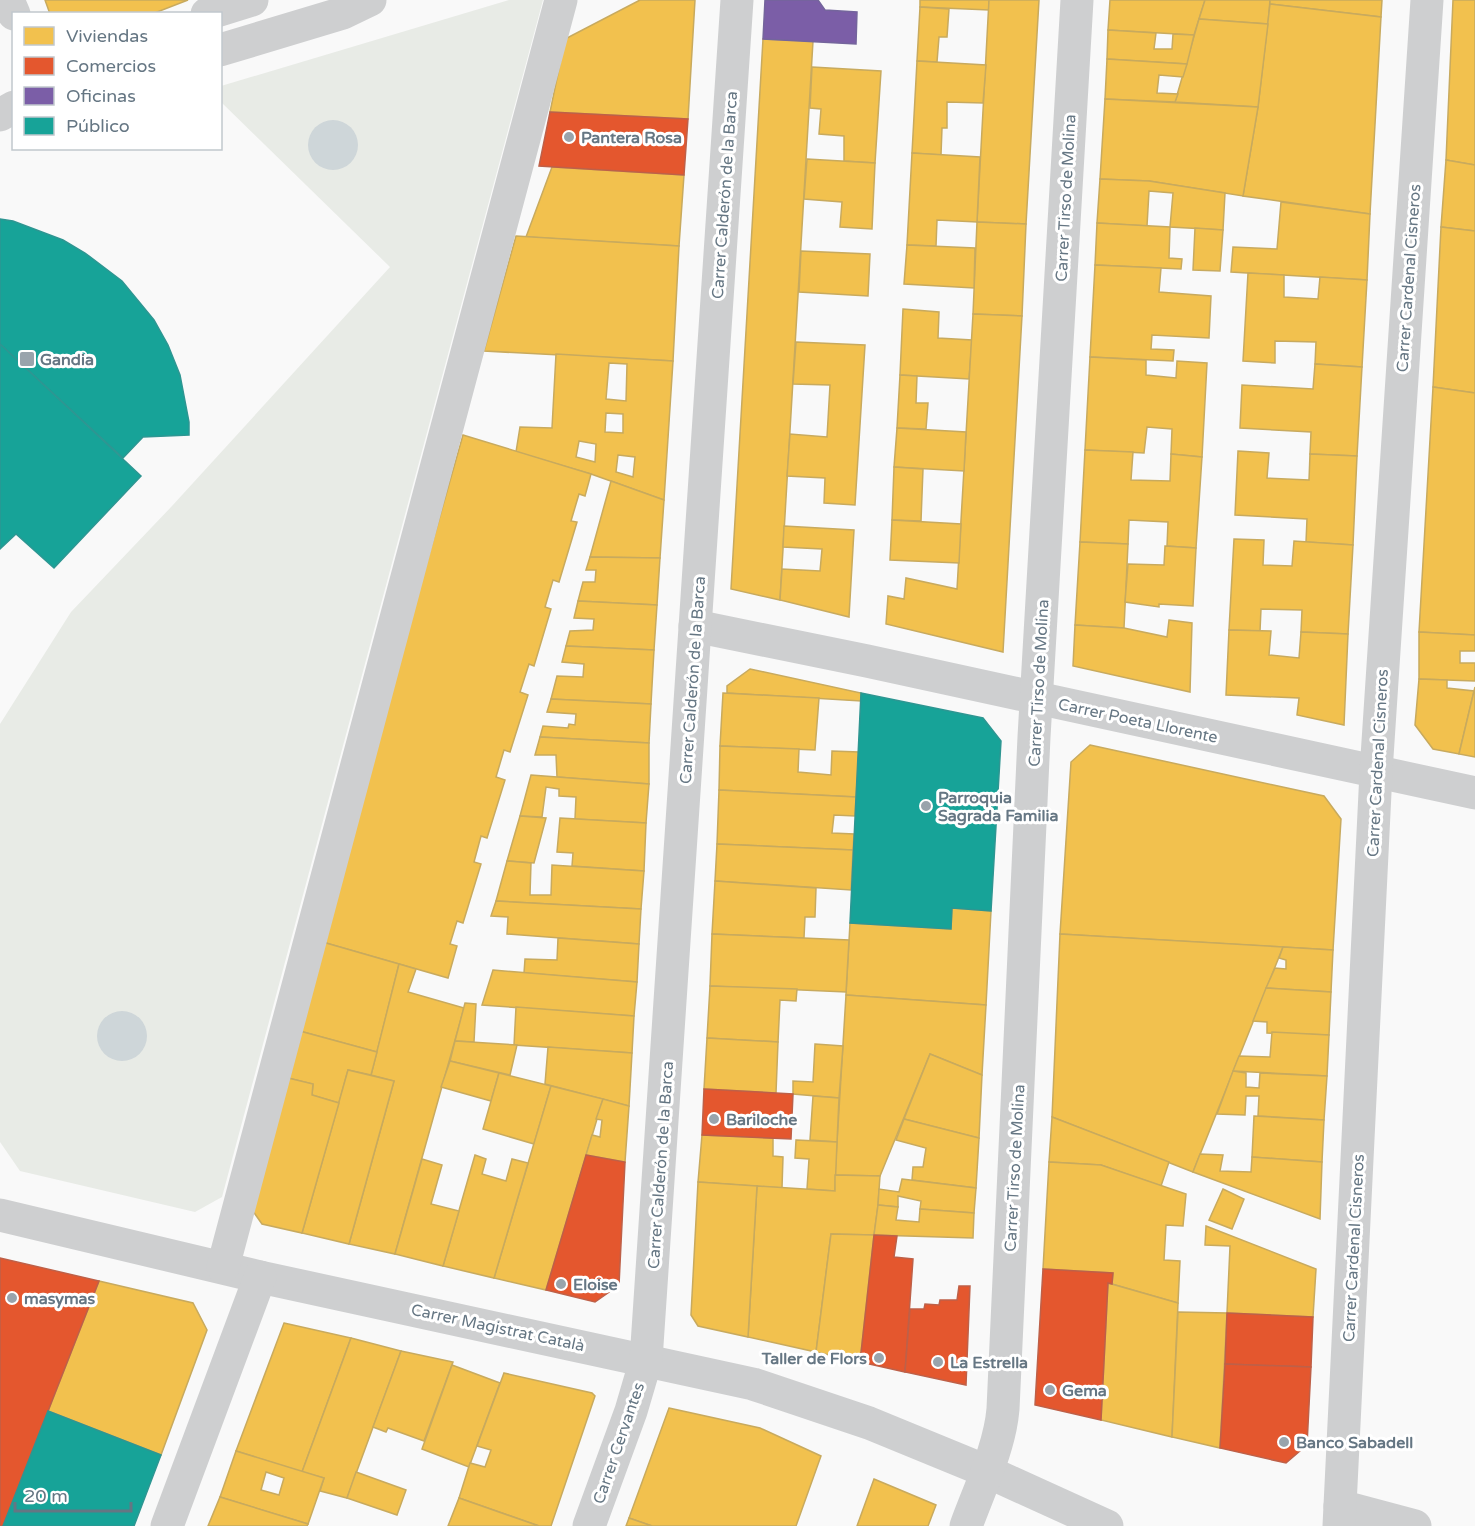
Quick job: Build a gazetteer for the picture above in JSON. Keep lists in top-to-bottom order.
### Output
{
  "streets": {
    "street": [
      "Carrer Calderón de la Barca",
      "Carrer Tirso de Molina",
      "Carrer Cardenal Cisneros",
      "Carrer Poeta Llorente",
      "Carrer Magistrat Català",
      "Carrer Cervantes"
    ]
  },
  "crossings": [
    ["Carrer Calderón de la Barca", "Carrer Poeta Llorente"],
    ["Carrer Calderón de la Barca", "Carrer Magistrat Català"],
    ["Carrer Calderón de la Barca", "Carrer Cervantes"],
    ["Carrer Tirso de Molina", "Carrer Poeta Llorente"],
    ["Carrer Tirso de Molina", "Carrer Magistrat Català"],
    ["Carrer Cardenal Cisneros", "Carrer Poeta Llorente"],
    ["Carrer Magistrat Català", "Carrer Cervantes"]
  ],
  "places": {
    "other": [
      "Pantera Rosa",
      "Parroquia Sagrada Familia",
      "Bariloche",
      "Eloise",
      "masymas",
      "Taller de Flors",
      "La Estrella",
      "Gema",
      "Banco Sabadell"
    ],
    "transit": ["Gandia"]
  },
  "legend": [
    "Viviendas",
    "Comercios",
    "Oficinas",
    "Público"
  ],
  "scale_bar": "20 m"
}
